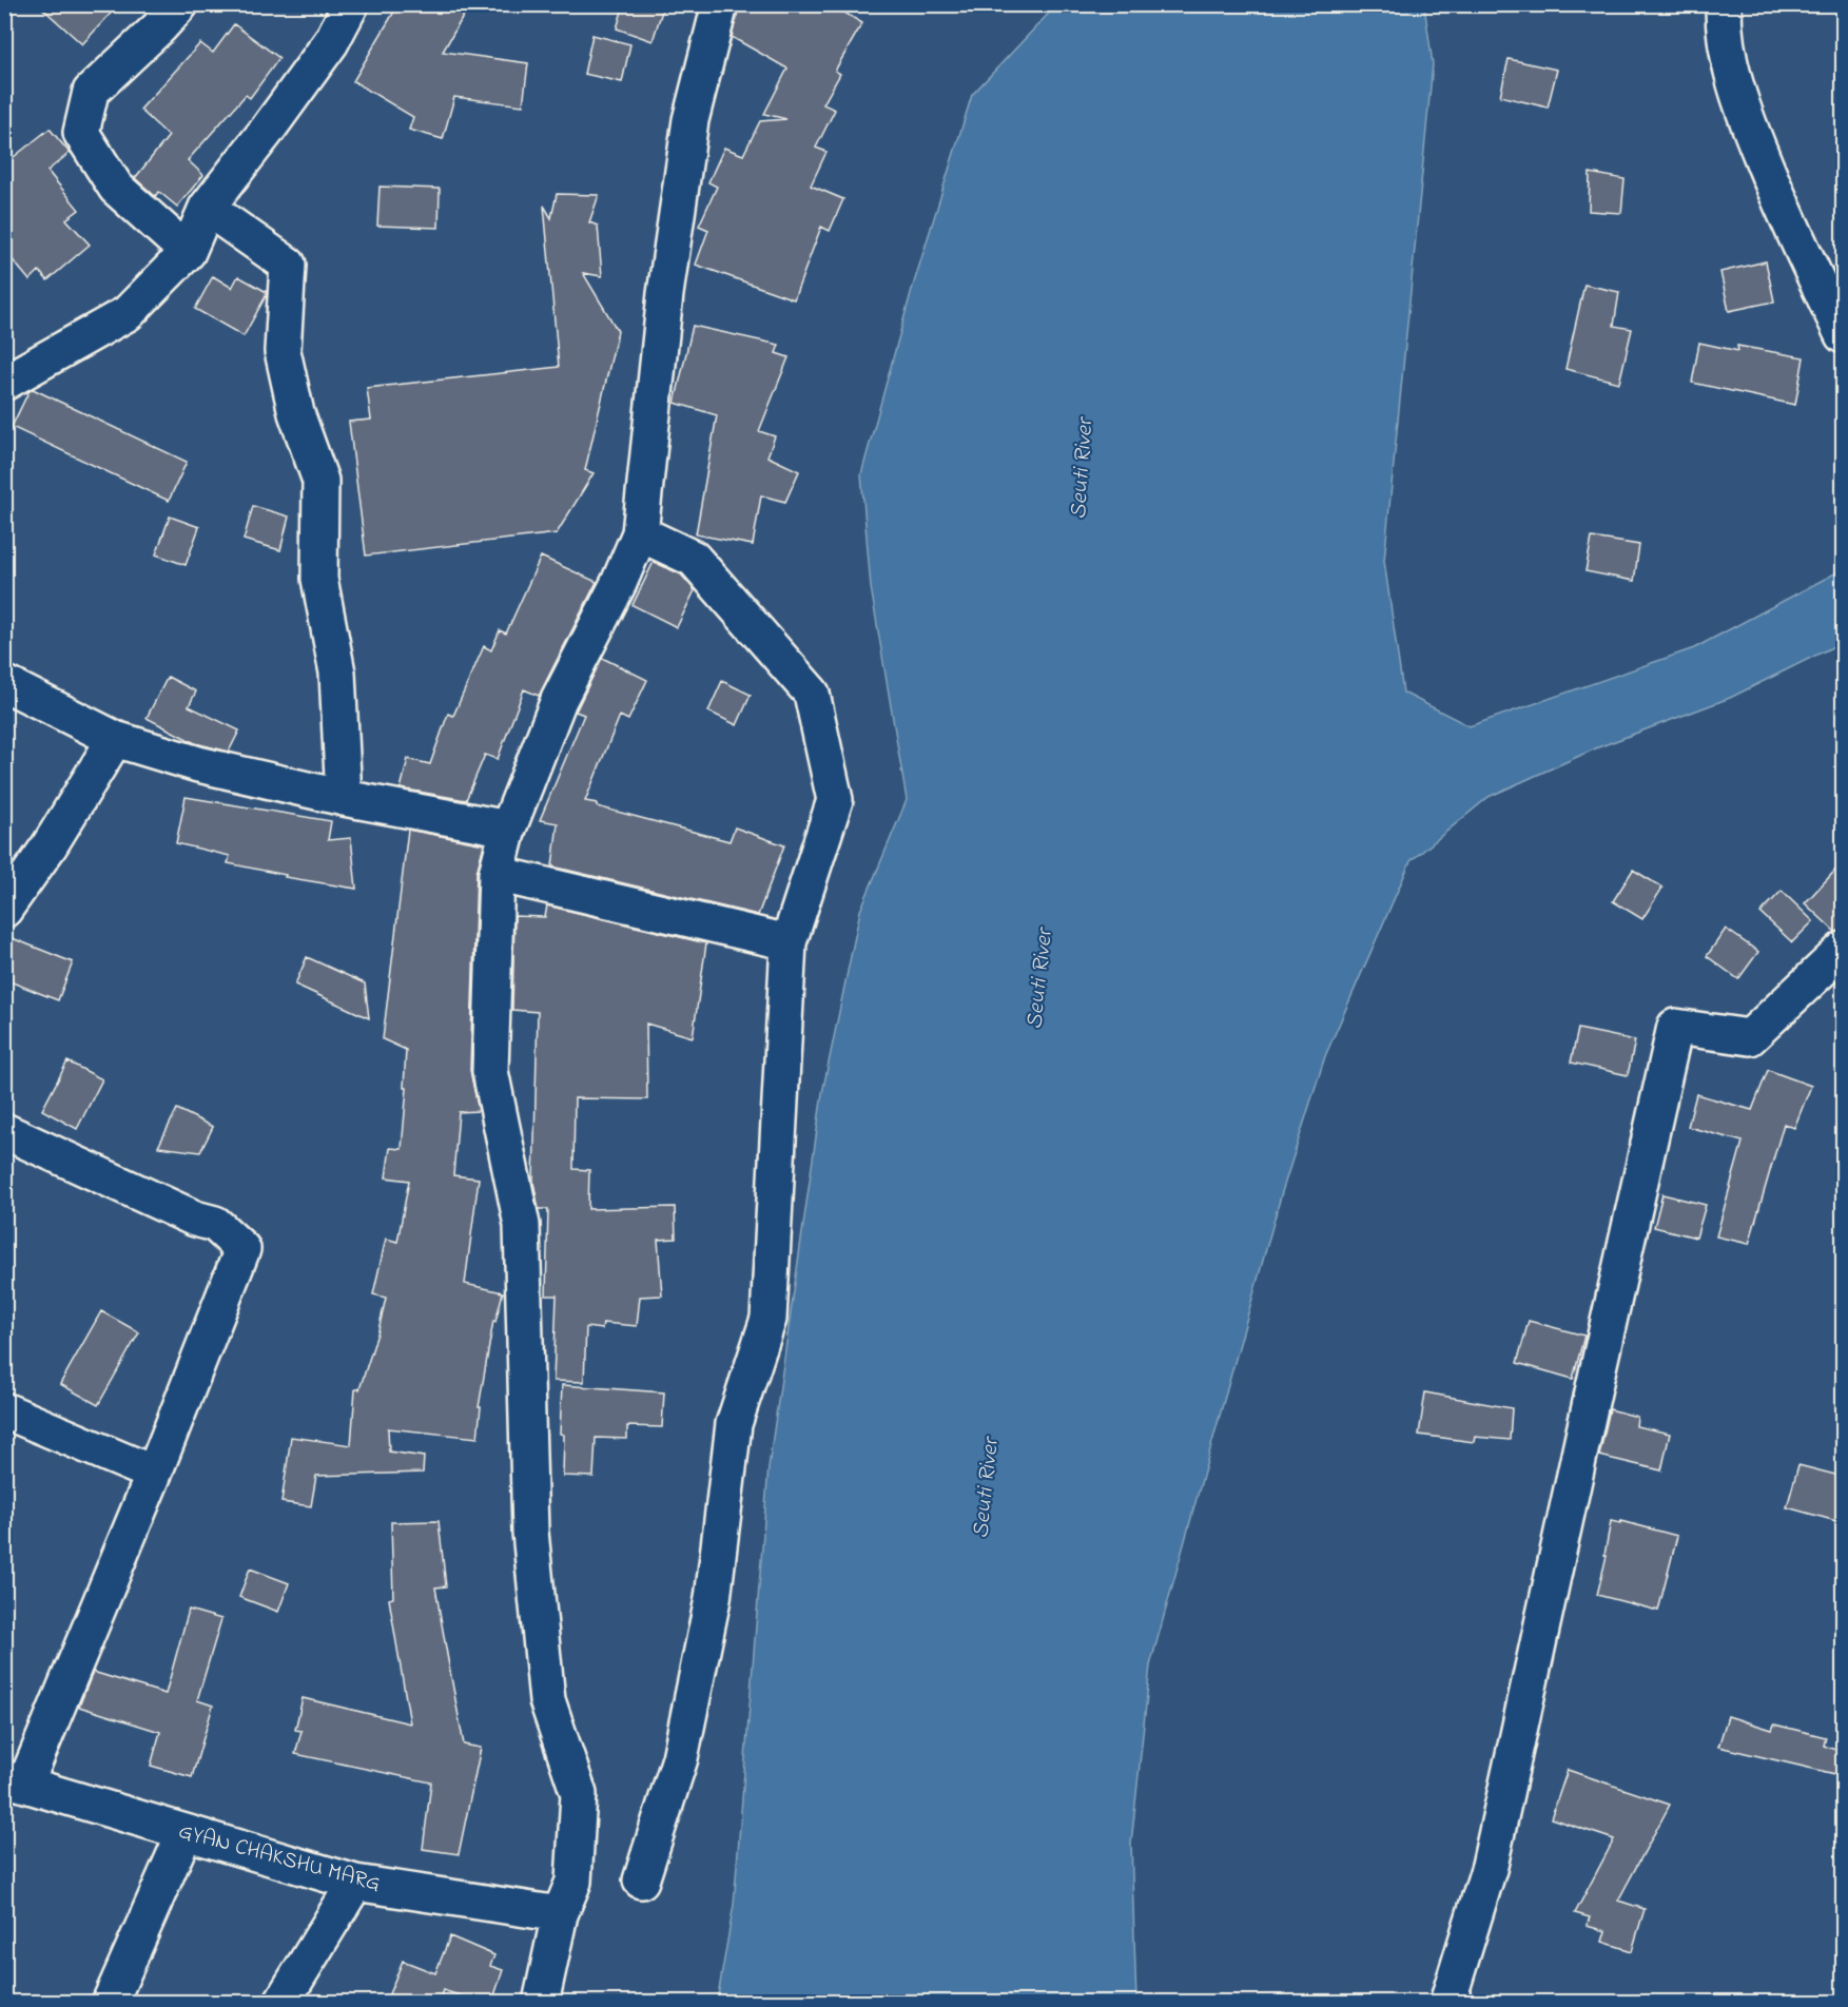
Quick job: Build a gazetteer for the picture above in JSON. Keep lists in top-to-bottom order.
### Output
{
  "streets": {
    "street": ["GYAN CHAKSHU MARG"]
  },
  "water": ["Seuti River"]
}
